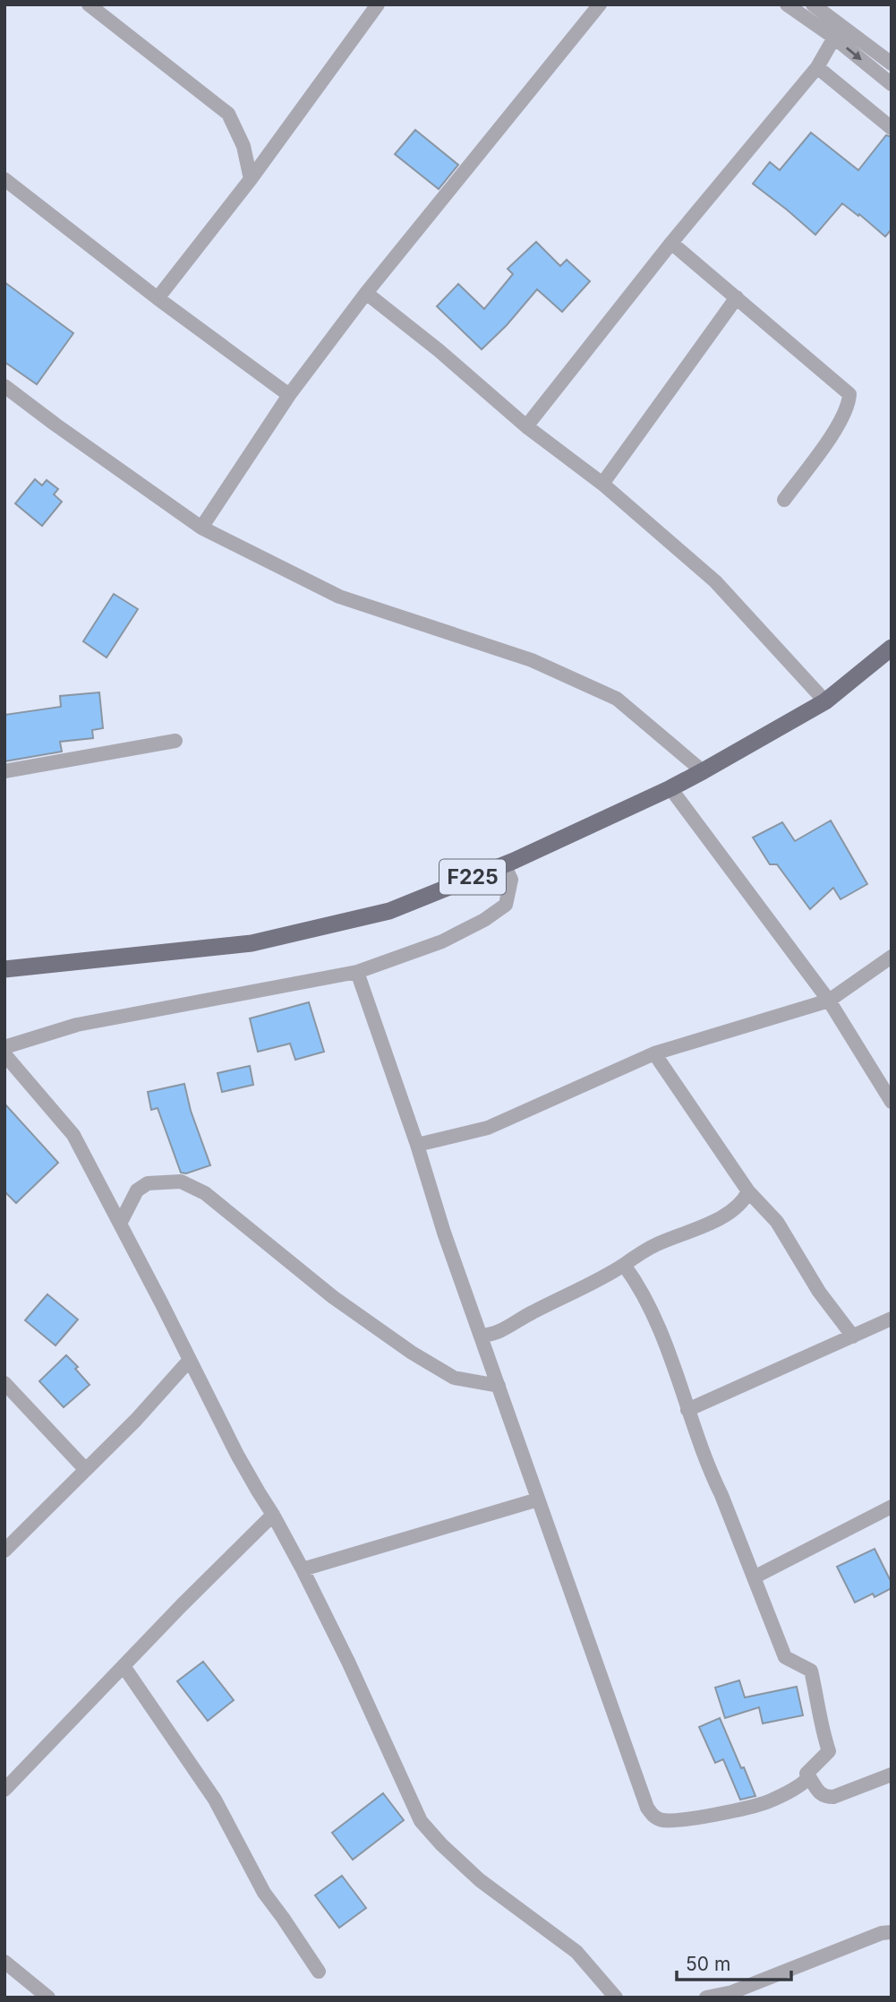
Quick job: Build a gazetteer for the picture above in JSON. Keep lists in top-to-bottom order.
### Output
{
  "streets": {
    "main road": ["F225"]
  },
  "scale_bar": "50 m"
}
